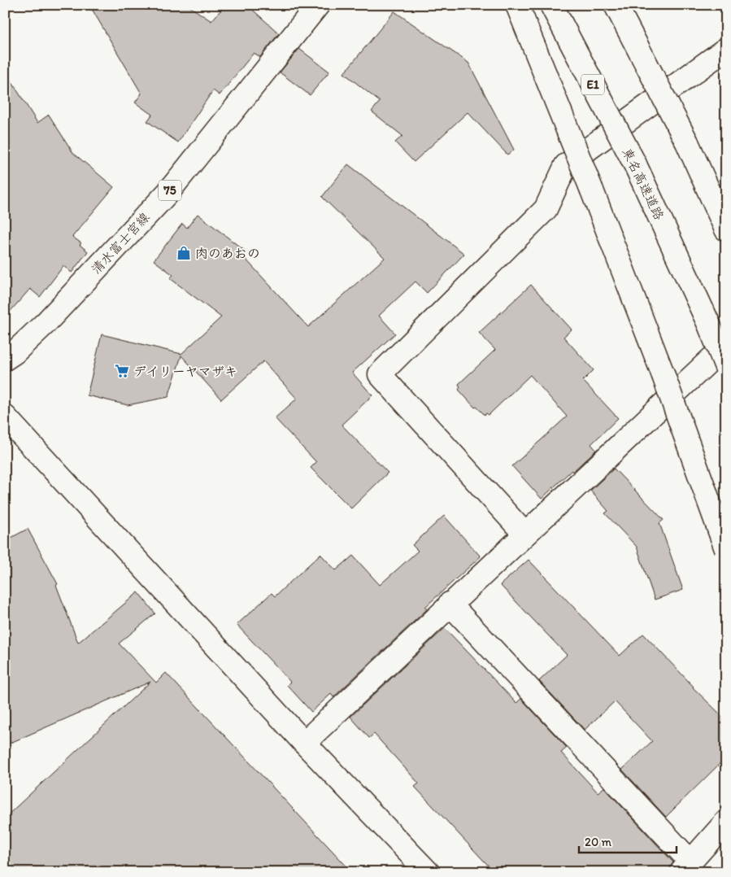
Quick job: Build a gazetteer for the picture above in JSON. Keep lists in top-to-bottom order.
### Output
{
  "streets": {
    "main road": [
      "E1",
      "東名高速道路",
      "75",
      "清水富士宮線"
    ]
  },
  "places": {
    "shop": ["肉のあおの"],
    "supermarket": ["デイリーヤマザキ"]
  },
  "scale_bar": "20 m"
}
